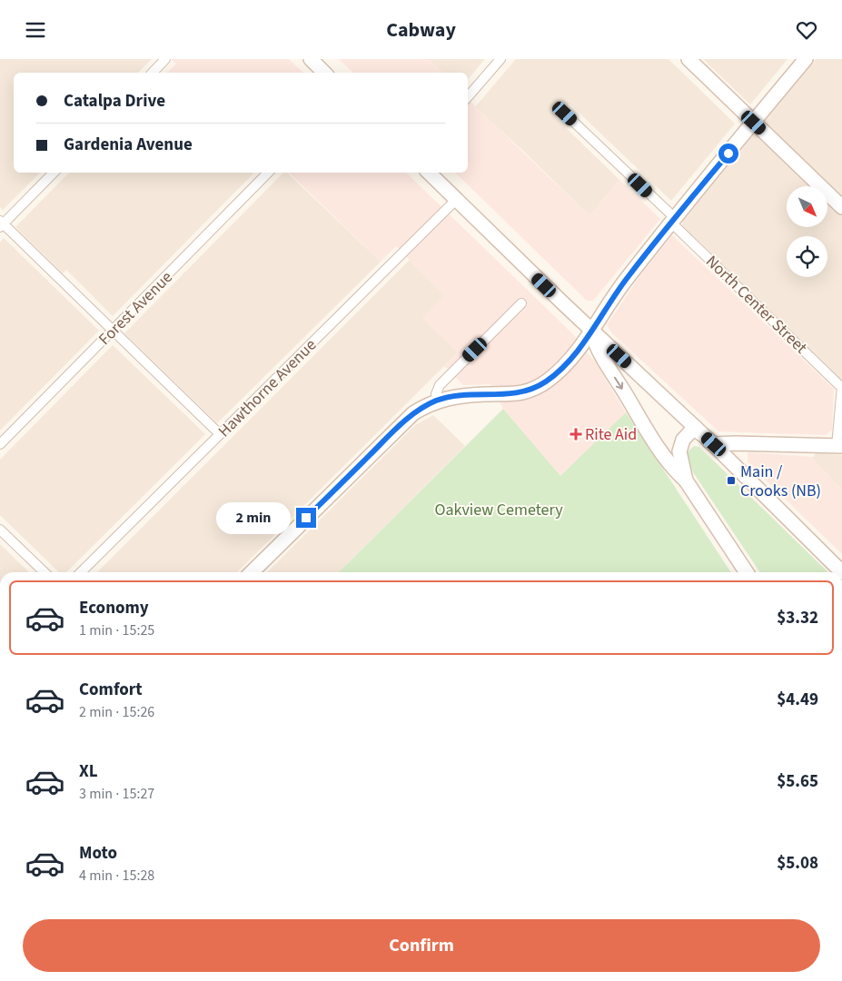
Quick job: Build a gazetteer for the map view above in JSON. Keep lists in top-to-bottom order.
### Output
{
  "streets": {
    "street": ["North Center Street", "Forest Avenue", "Hawthorne Avenue"]
  },
  "parks": ["Oakview Cemetery"],
  "places": {
    "health": ["Rite Aid"],
    "transit": ["Main / Crooks (NB)"]
  },
  "north": "bottom right",
  "page": {
    "header": "Cabway",
    "banner": ["Catalpa Drive", "Gardenia Avenue"],
    "bubble": "2 min",
    "list": [
      {
        "name": "Economy",
        "note": "1 min · 15:25",
        "value": "$3.32"
      },
      {
        "name": "Comfort",
        "note": "2 min · 15:26",
        "value": "$4.49"
      },
      {
        "name": "XL",
        "note": "3 min · 15:27",
        "value": "$5.65"
      },
      {
        "name": "Moto",
        "note": "4 min · 15:28",
        "value": "$5.08"
      }
    ],
    "buttons": "Confirm"
  }
}
